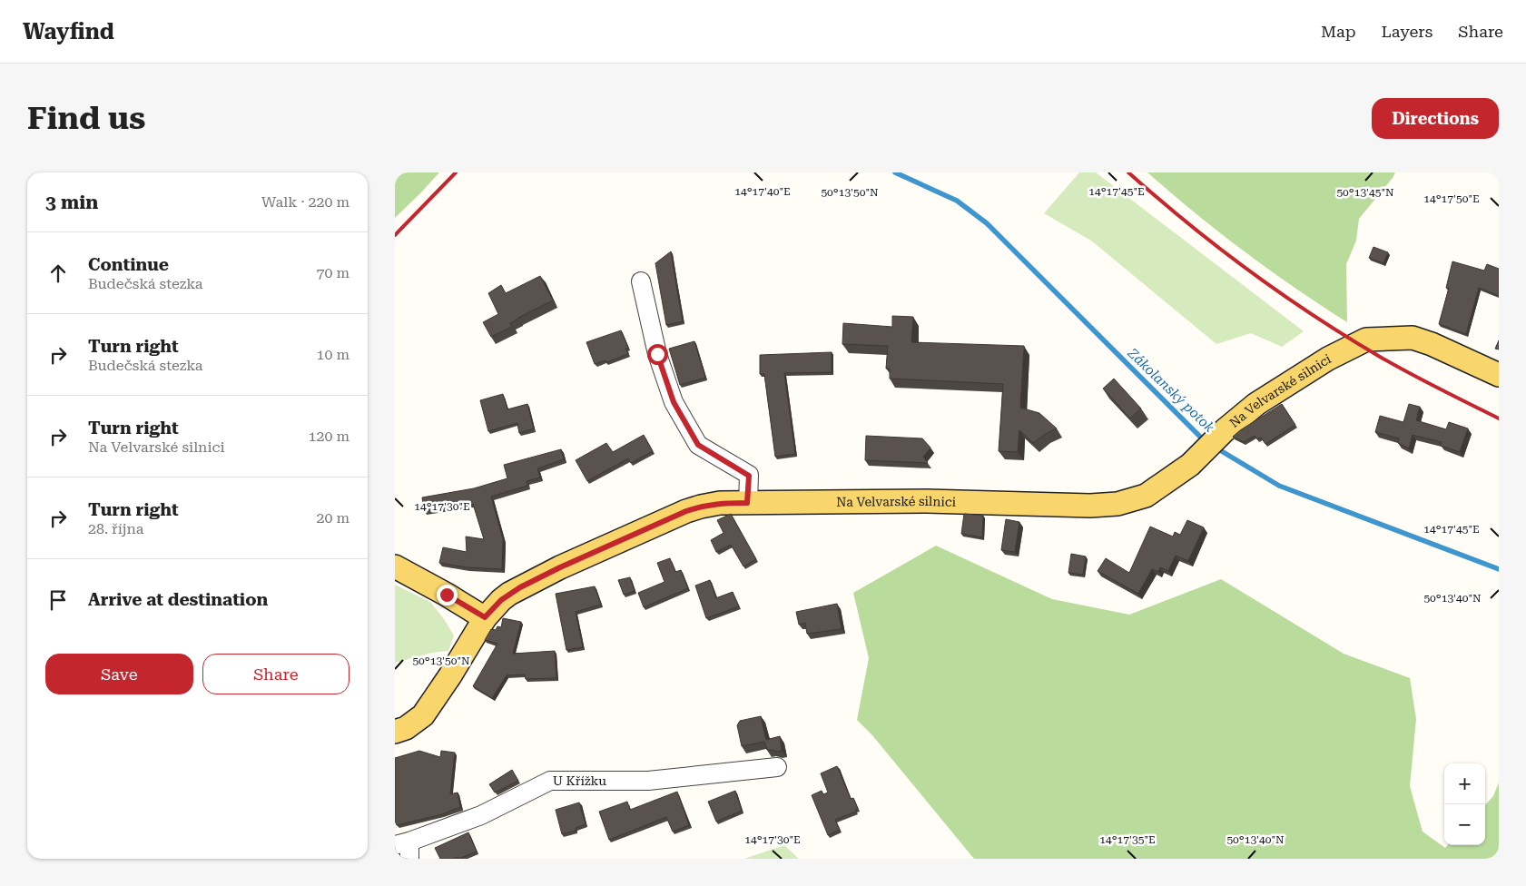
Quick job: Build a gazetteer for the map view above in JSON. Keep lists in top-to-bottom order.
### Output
{
  "streets": {
    "main road": ["Na Velvarské silnici"],
    "street": ["U Křížku"]
  },
  "water": ["Zákolanský potok"],
  "page": {
    "header": "Wayfind",
    "nav": ["Map", "Layers", "Share"],
    "buttons": [
      "Directions",
      ["Save", "Share"]
    ],
    "title": "Find us",
    "heading": ["3 min", "Walk · 220 m"],
    "list": [
      ["Continue", "Budečská stezka", "70 m"],
      ["Turn right", "Budečská stezka", "10 m"],
      ["Turn right", "Na Velvarské silnici", "120 m"],
      ["Turn right", "28. října", "20 m"],
      "Arrive at destination"
    ],
    "map_buttons": ["+", "−"]
  },
  "coordinates": [
    "14°17'40\"E",
    "14°17'45\"E",
    "50°13'50\"N",
    "50°13'45\"N",
    "14°17'50\"E",
    "14°17'30\"E",
    "50°13'40\"N",
    "14°17'35\"E"
  ]
}
